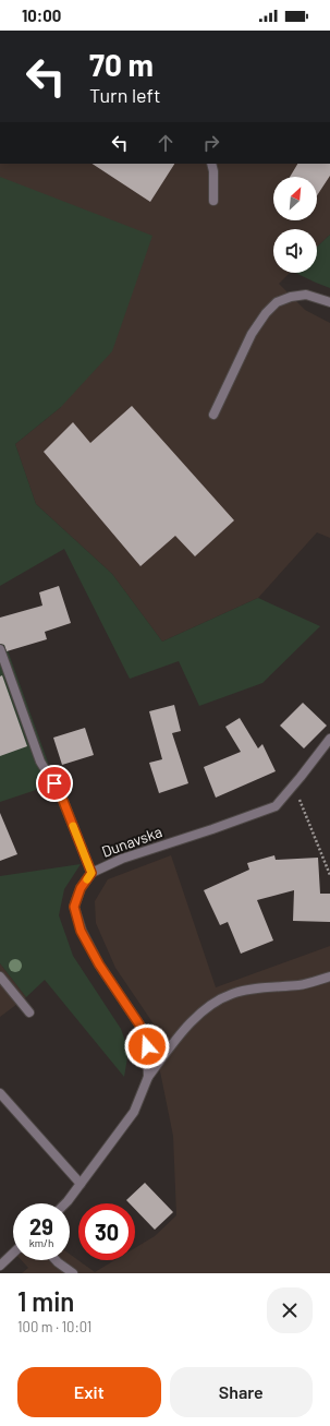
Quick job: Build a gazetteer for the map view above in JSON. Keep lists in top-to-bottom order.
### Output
{
  "streets": {
    "street": ["Dunavska"]
  },
  "north": "top right",
  "page": {
    "status": "10:00",
    "turn": ["70 m", "Turn left"],
    "speed": "29 km/h",
    "limit": "30",
    "heading": ["1 min", "100 m · 10:01"],
    "buttons": ["Exit", "Share"]
  }
}
